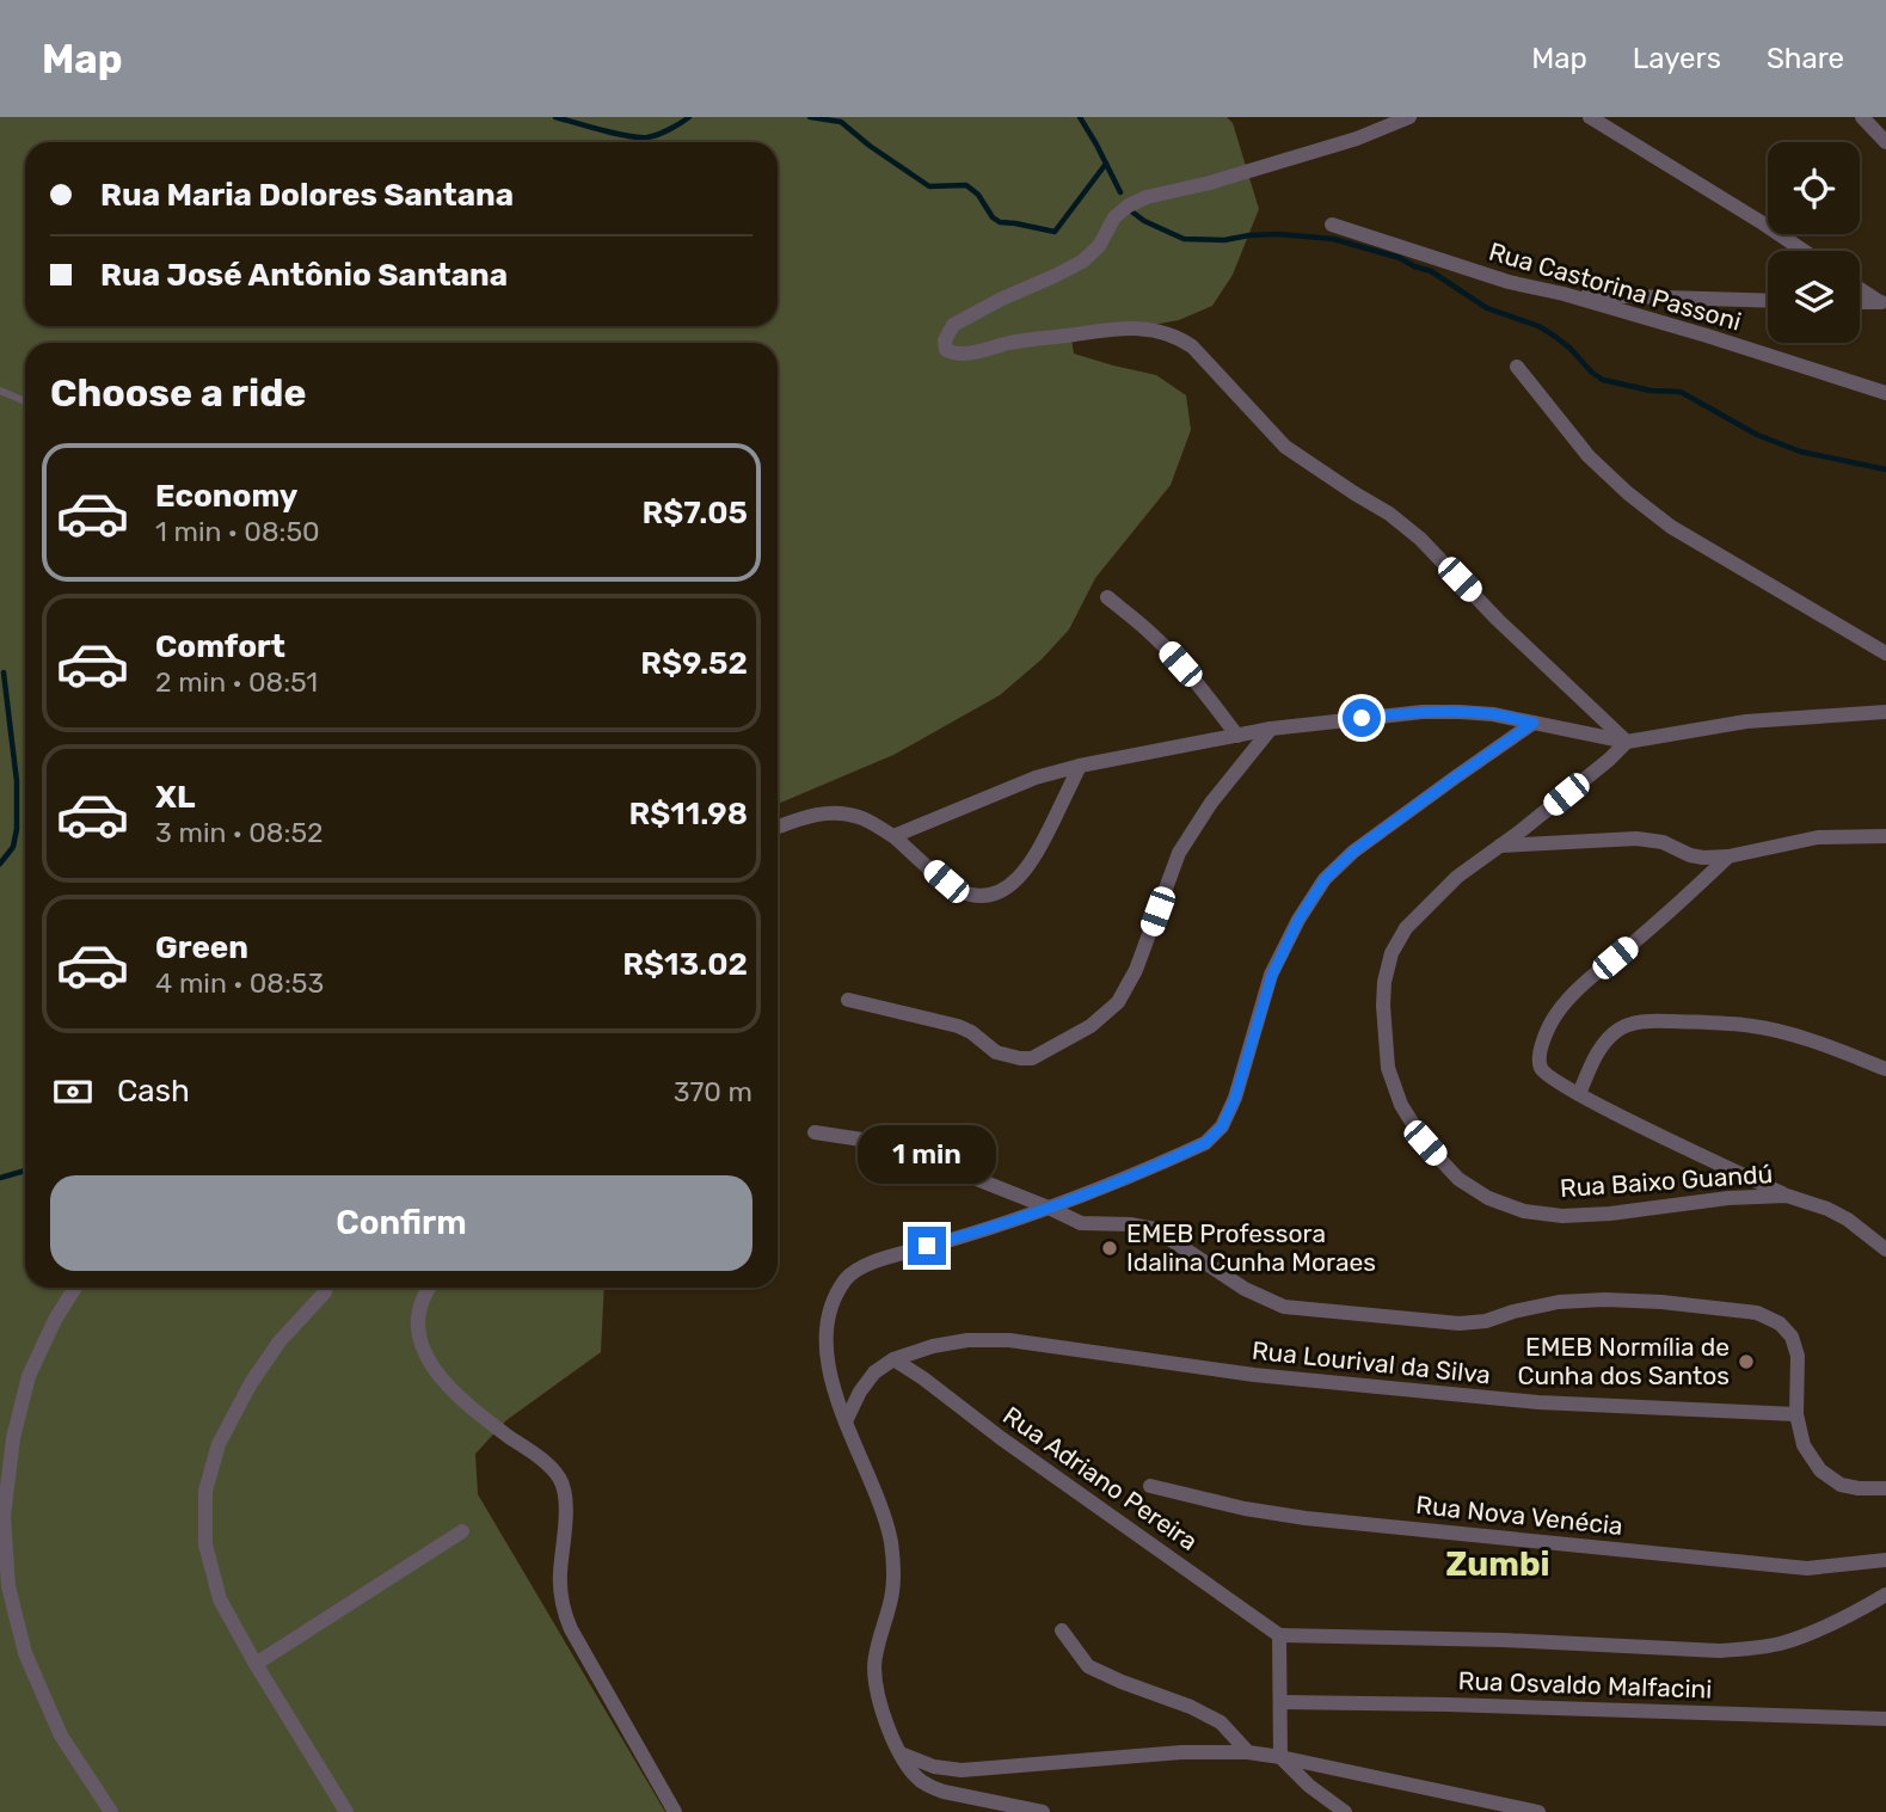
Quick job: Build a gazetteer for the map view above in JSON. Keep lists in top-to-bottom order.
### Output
{
  "streets": {
    "street": [
      "Rua Castorina Passoni",
      "Rua Baixo Guandú",
      "Rua Lourival da Silva",
      "Rua Adriano Pereira",
      "Rua Nova Venécia",
      "Rua Osvaldo Malfacini"
    ]
  },
  "crossings": [
    ["Rua Lourival da Silva", "Rua Adriano Pereira"]
  ],
  "districts": ["Zumbi"],
  "places": ["EMEB Professora Idalina Cunha Moraes", "EMEB Normília de Cunha dos Santos"],
  "page": {
    "header": "Map",
    "nav": ["Map", "Layers", "Share"],
    "banner": ["Rua Maria Dolores Santana", "Rua José Antônio Santana"],
    "heading": "Choose a ride",
    "list": [
      {
        "name": "Economy",
        "note": "1 min · 08:50",
        "value": "R$7.05"
      },
      {
        "name": "Comfort",
        "note": "2 min · 08:51",
        "value": "R$9.52"
      },
      {
        "name": "XL",
        "note": "3 min · 08:52",
        "value": "R$11.98"
      },
      {
        "name": "Green",
        "note": "4 min · 08:53",
        "value": "R$13.02"
      }
    ],
    "pay": ["Cash", "370 m"],
    "bubble": "1 min",
    "buttons": "Confirm"
  }
}
